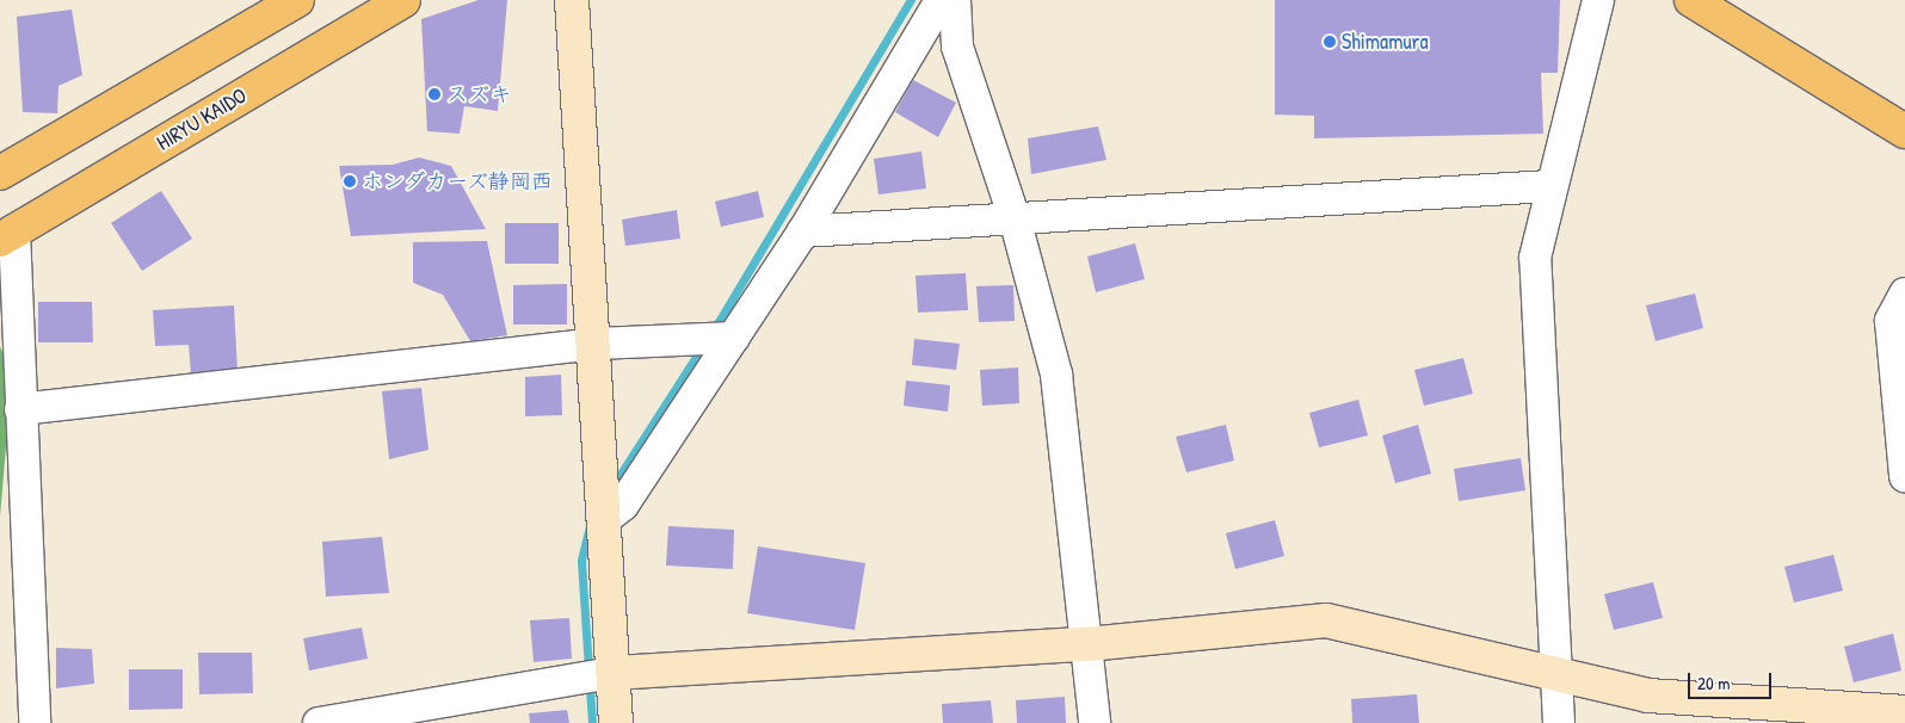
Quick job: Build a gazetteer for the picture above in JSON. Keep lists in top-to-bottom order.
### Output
{
  "streets": {
    "main road": ["HIRYU KAIDO"]
  },
  "places": ["Shimamura", "スズキ", "ホンダカーズ静岡西"],
  "scale_bar": "20 m"
}
